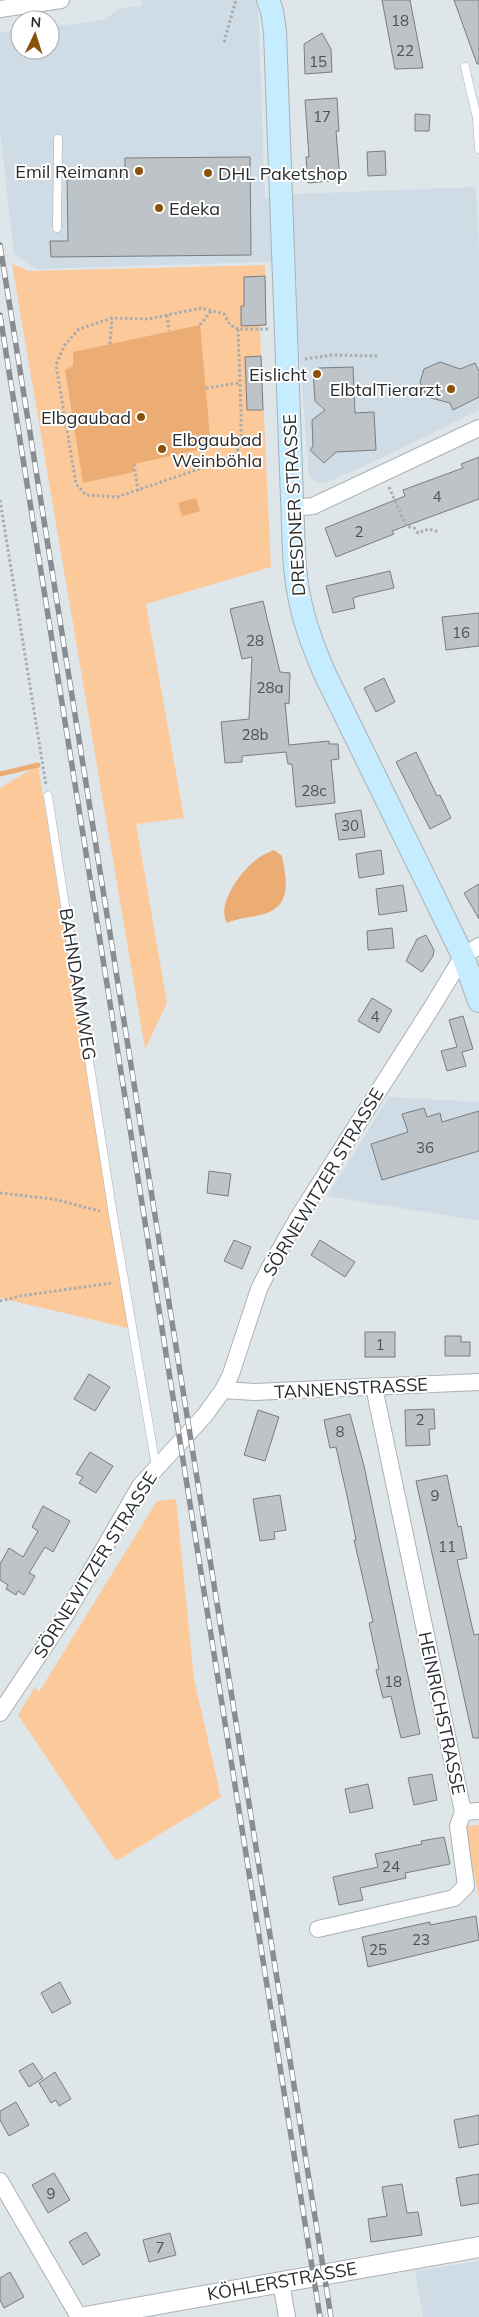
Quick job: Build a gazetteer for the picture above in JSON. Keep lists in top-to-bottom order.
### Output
{
  "streets": {
    "main road": ["DRESDNER STRASSE"],
    "street": [
      "SÖRNEWITZER STRASSE",
      "TANNENSTRASSE",
      "HEINRICHSTRASSE",
      "KÖHLERSTRASSE"
    ],
    "lane": ["BAHNDAMMWEG"]
  },
  "crossings": [
    ["DRESDNER STRASSE", "SÖRNEWITZER STRASSE"],
    ["BAHNDAMMWEG", "SÖRNEWITZER STRASSE"],
    ["SÖRNEWITZER STRASSE", "TANNENSTRASSE"],
    ["TANNENSTRASSE", "HEINRICHSTRASSE"]
  ],
  "places": [
    "Emil Reimann",
    "DHL Paketshop",
    "Edeka",
    "Eislicht",
    "ElbtalTierarzt",
    "Elbgaubad",
    "Elbgaubad Weinböhla"
  ],
  "house_numbers": [
    "18",
    "22",
    "15",
    "17",
    "4",
    "2",
    "16",
    "28",
    "28a",
    "28b",
    "28c",
    "30",
    "4",
    "36",
    "1",
    "2",
    "8",
    "9",
    "11",
    "18",
    "24",
    "23",
    "25",
    "9",
    "7"
  ],
  "north": "top"
}
